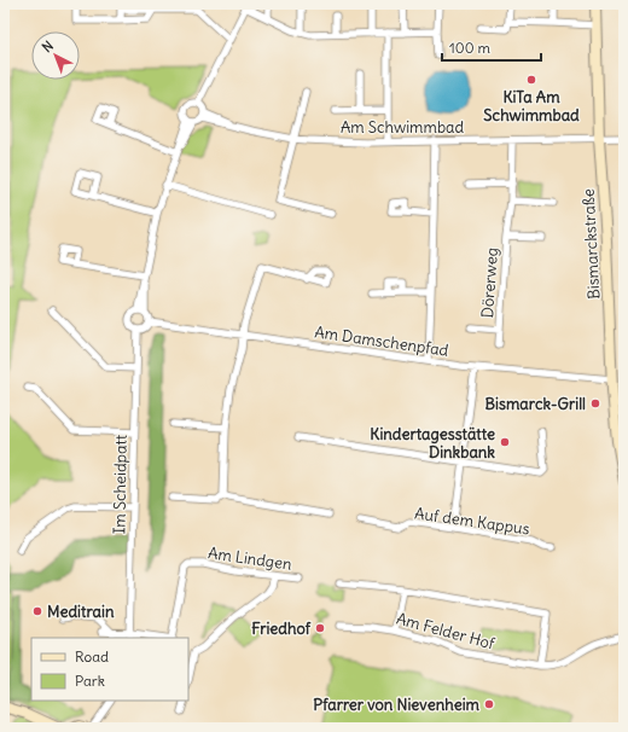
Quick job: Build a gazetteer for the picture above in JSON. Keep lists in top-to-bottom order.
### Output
{
  "streets": {
    "street": [
      "Am Schwimmbad",
      "Bismarckstraße",
      "Dörerweg",
      "Am Damschenpfad",
      "Im Scheidpatt",
      "Auf dem Kappus",
      "Am Lindgen",
      "Am Felder Hof"
    ]
  },
  "crossings": [
    ["Am Schwimmbad", "Bismarckstraße"],
    ["Am Schwimmbad", "Dörerweg"],
    ["Am Schwimmbad", "Im Scheidpatt"],
    ["Bismarckstraße", "Am Damschenpfad"],
    ["Am Damschenpfad", "Im Scheidpatt"]
  ],
  "places": [
    "KiTa Am Schwimmbad",
    "Bismarck-Grill",
    "Kindertagesstätte Dinkbank",
    "Meditrain",
    "Friedhof",
    "Pfarrer von Nievenheim"
  ],
  "legend": ["Road", "Park"],
  "scale_bar": "100 m",
  "north": "top left"
}
